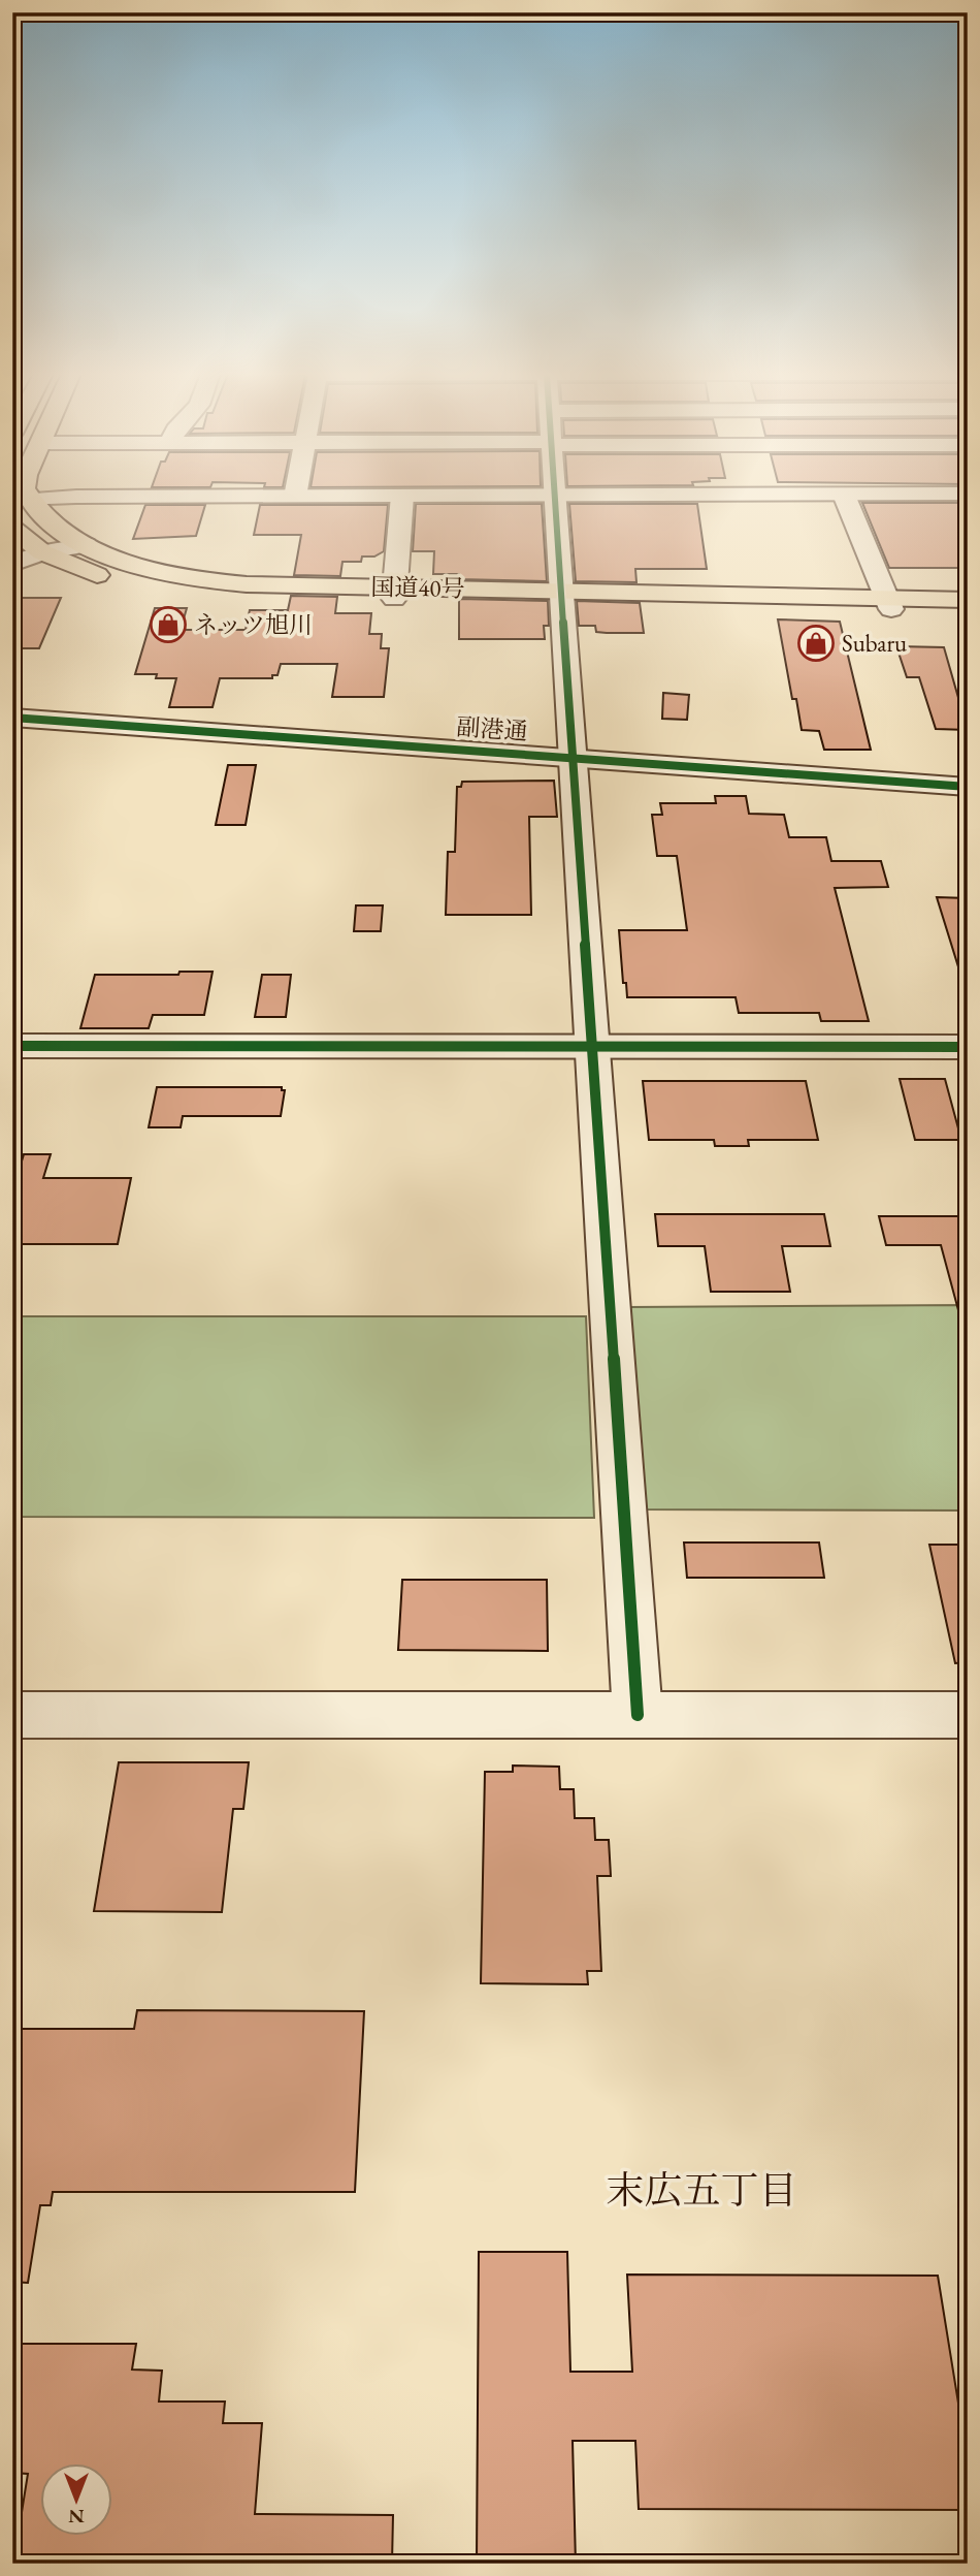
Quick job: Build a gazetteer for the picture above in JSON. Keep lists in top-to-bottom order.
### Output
{
  "streets": {
    "highway": ["国道40号"],
    "street": ["副港通"]
  },
  "districts": ["末広五丁目"],
  "places": {
    "shop": ["ネッツ旭川", "Subaru"]
  },
  "north": "bottom"
}
